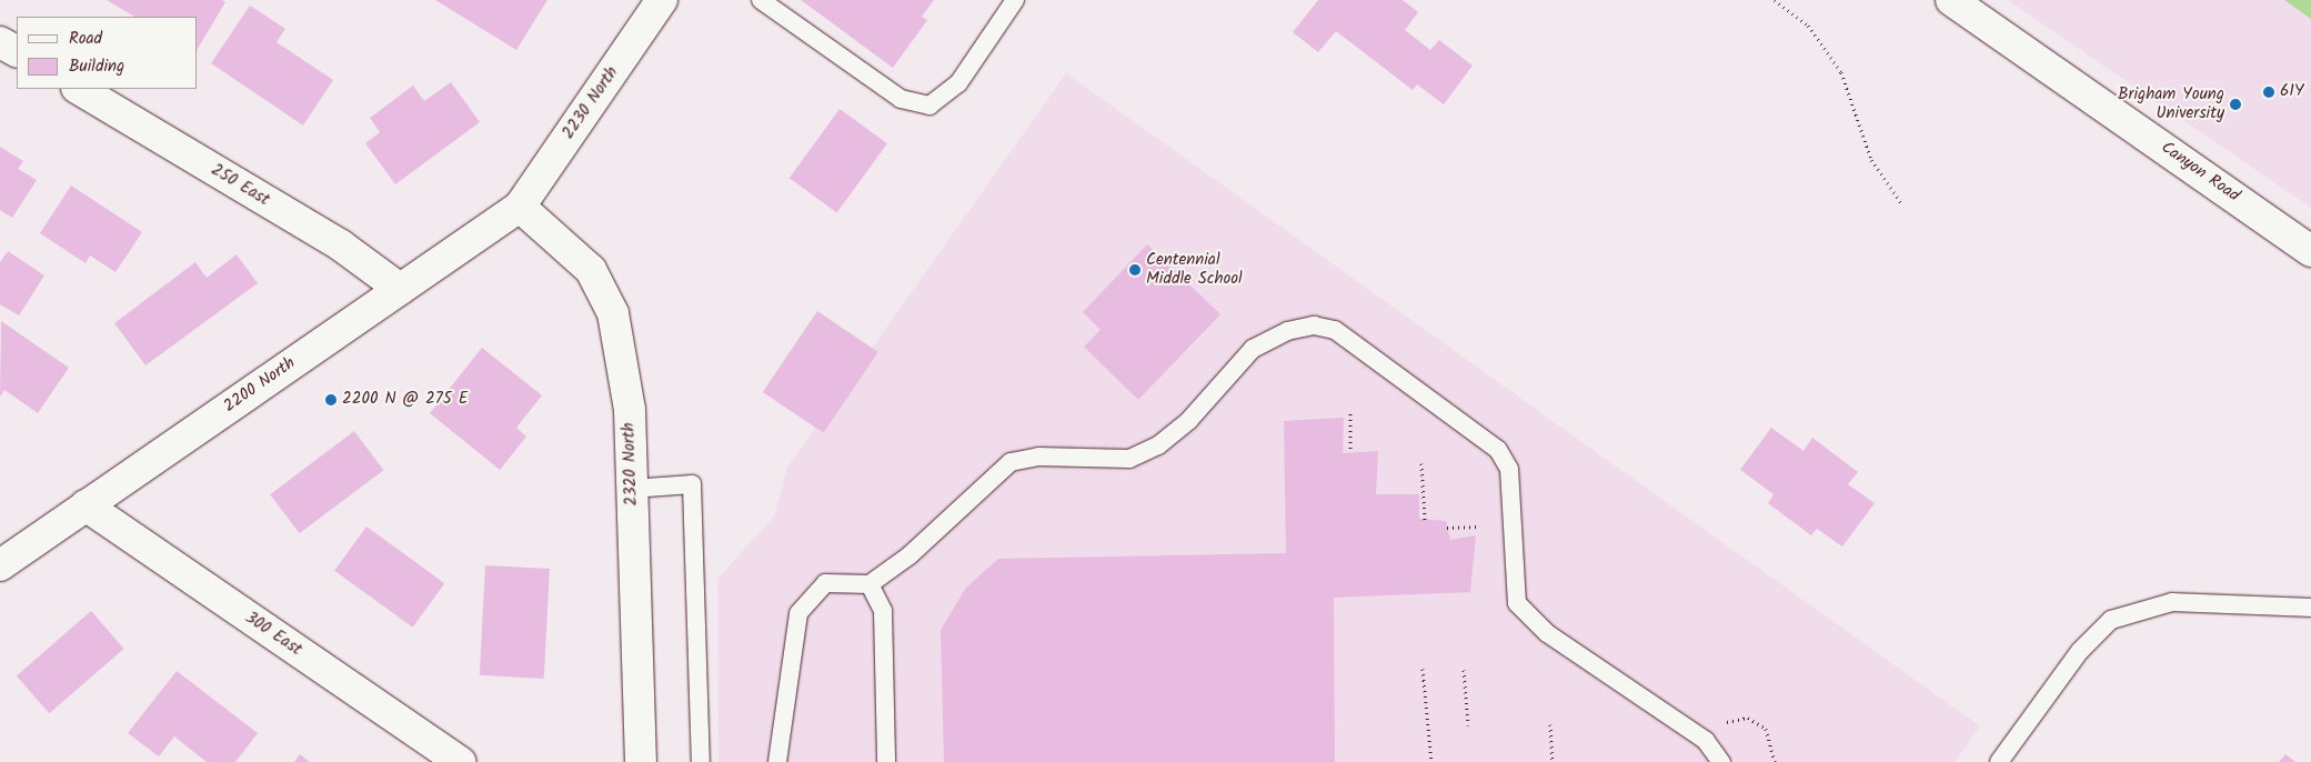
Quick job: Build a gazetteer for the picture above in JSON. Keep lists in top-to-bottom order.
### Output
{
  "streets": {
    "street": [
      "2230 North",
      "Canyon Road",
      "250 East",
      "2200 North",
      "2320 North",
      "300 East"
    ]
  },
  "crossings": [
    ["2230 North", "2200 North"],
    ["2230 North", "2320 North"],
    ["250 East", "2200 North"],
    ["2200 North", "2320 North"],
    ["2200 North", "300 East"]
  ],
  "places": [
    "61Y",
    "Brigham Young University",
    "Centennial Middle School",
    "2200 N @ 275 E"
  ],
  "legend": ["Road", "Building"]
}
